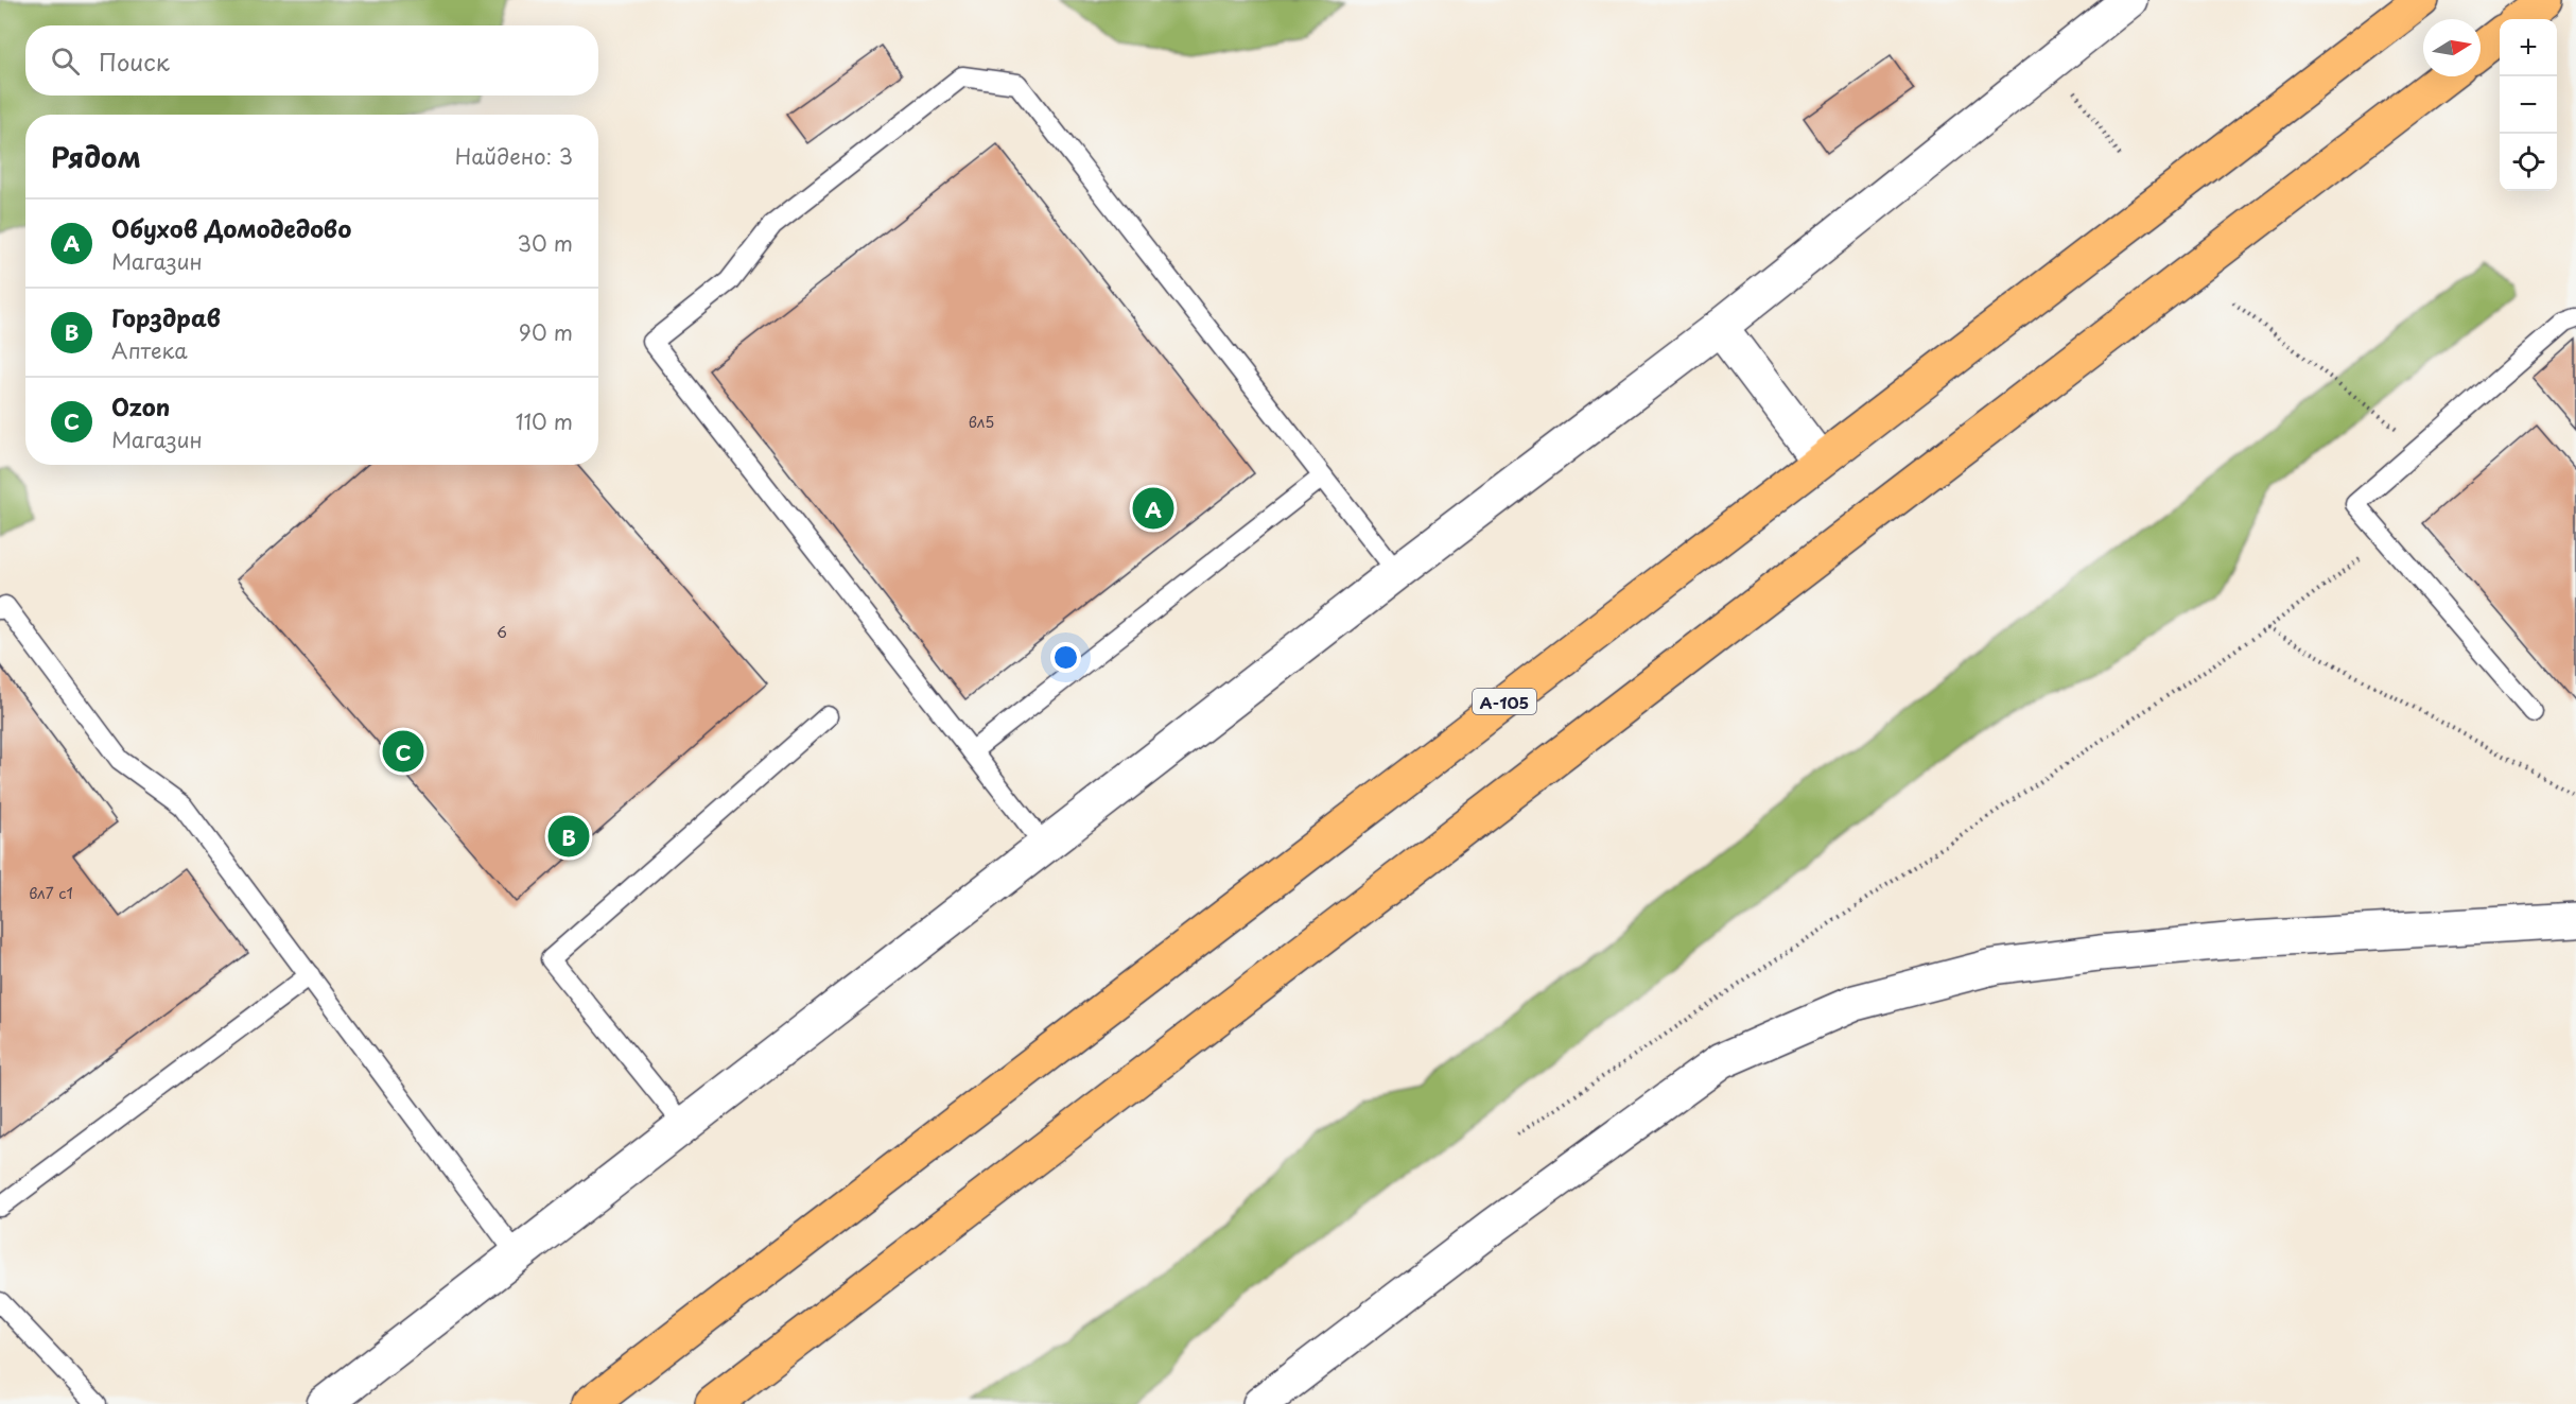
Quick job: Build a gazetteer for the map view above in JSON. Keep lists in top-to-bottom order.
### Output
{
  "streets": {
    "highway": ["А-105"]
  },
  "house_numbers": ["вл5", "6", "вл7 с1"],
  "north": "right",
  "page": {
    "map_buttons": ["+", "−"],
    "search": "Поиск",
    "heading": ["Рядом", "Найдено: 3"],
    "list": [
      {
        "mark": "A",
        "name": "Обухов Домодедово",
        "note": "Магазин",
        "value": "30 m"
      },
      {
        "mark": "B",
        "name": "Горздрав",
        "note": "Аптека",
        "value": "90 m"
      },
      {
        "mark": "C",
        "name": "Ozon",
        "note": "Магазин",
        "value": "110 m"
      }
    ],
    "pins": ["A", "C", "B"]
  }
}
